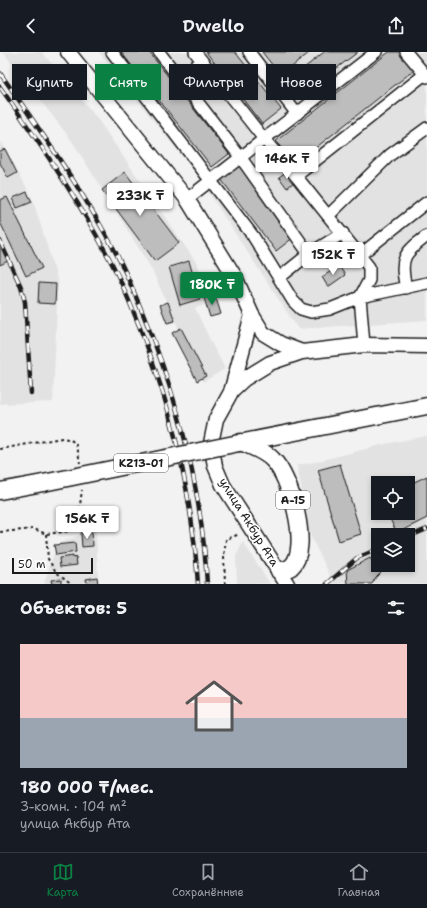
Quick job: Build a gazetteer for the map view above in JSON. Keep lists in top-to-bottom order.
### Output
{
  "streets": {
    "highway": ["KZ13-01", "A-15"],
    "main road": ["улица Акбур Ата"]
  },
  "crossings": [
    ["KZ13-01", "A-15"],
    ["A-15", "улица Акбур Ата"]
  ],
  "scale_bar": "50 m",
  "page": {
    "header": "Dwello",
    "chip": [
      "Купить",
      "Снять",
      "Фильтры",
      "Новое"
    ],
    "price": [
      "146K ₸",
      "233K ₸",
      "152K ₸",
      "180K ₸",
      "156K ₸"
    ],
    "scale": "50 m",
    "heading": "Объектов: 5",
    "list": [
      {
        "name": "180 000 ₸/мес.",
        "note": "3-комн. · 104 m² · улица Акбур Ата"
      }
    ],
    "tabs": ["Карта", "Сохранённые", "Главная"]
  }
}
